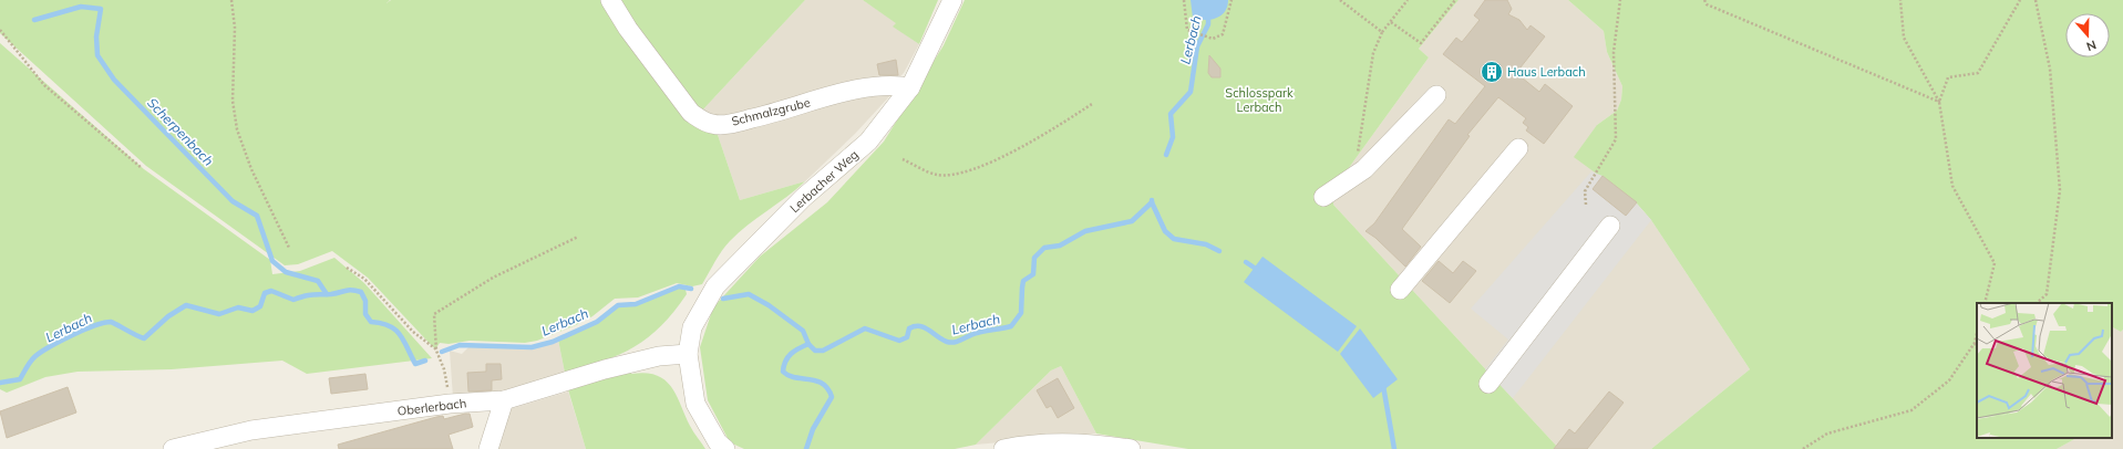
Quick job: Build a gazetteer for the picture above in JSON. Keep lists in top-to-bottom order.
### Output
{
  "streets": {
    "street": ["Schmalzgrube", "Lerbacher Weg", "Oberlerbach"]
  },
  "crossings": [
    ["Schmalzgrube", "Lerbacher Weg"],
    ["Lerbacher Weg", "Oberlerbach"]
  ],
  "water": ["Lerbach", "Scherpenbach"],
  "parks": ["Schlosspark Lerbach"],
  "places": {
    "building": ["Haus Lerbach"]
  },
  "north": "bottom"
}
